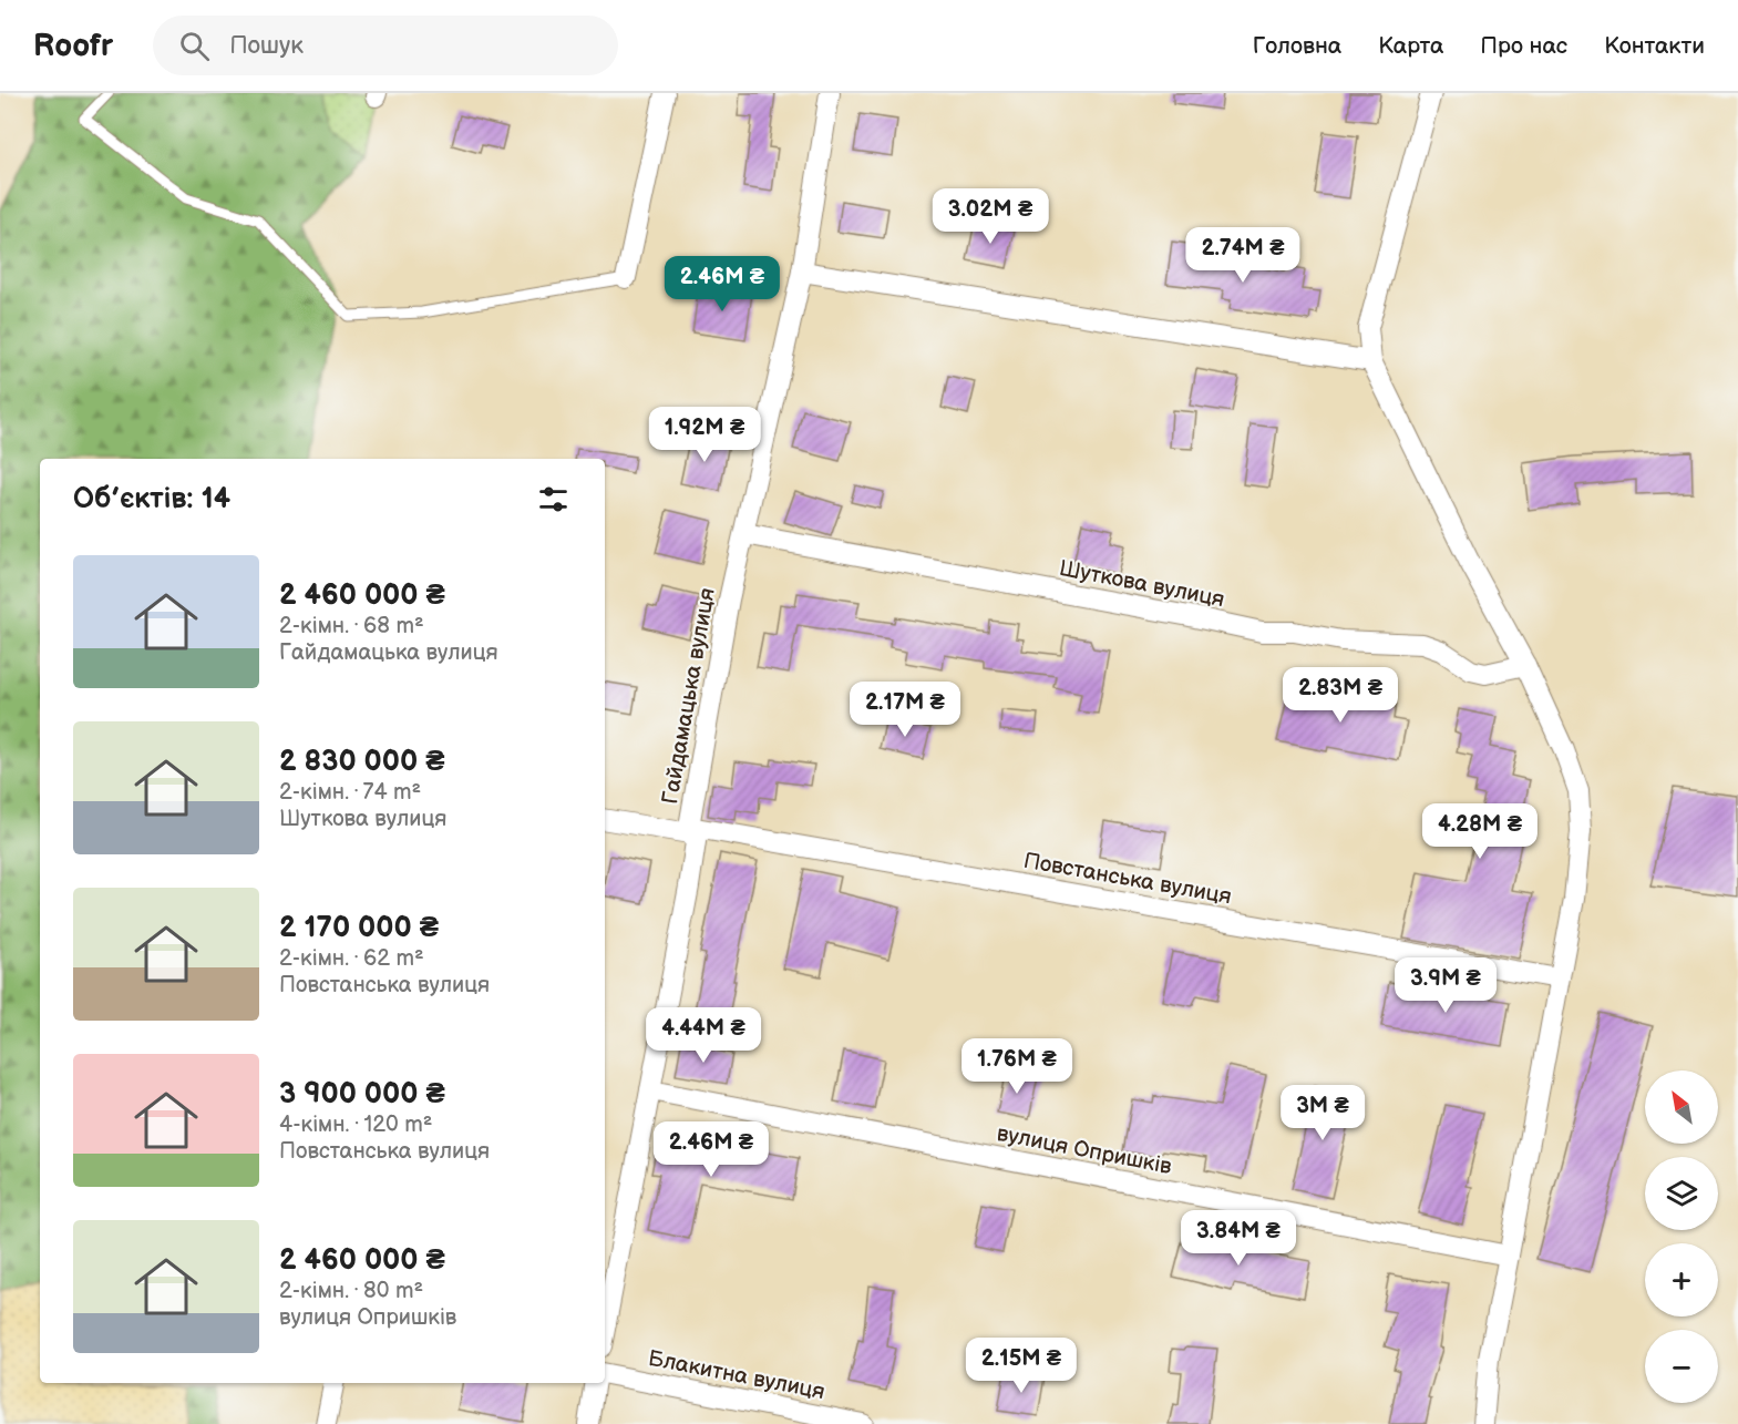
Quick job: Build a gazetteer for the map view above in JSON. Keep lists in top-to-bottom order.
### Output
{
  "streets": {
    "street": [
      "Шуткова вулиця",
      "Гайдамацька вулиця",
      "Повстанська вулиця",
      "вулиця Опришків",
      "Блакитна вулиця"
    ]
  },
  "crossings": [
    ["Шуткова вулиця", "Гайдамацька вулиця"],
    ["Гайдамацька вулиця", "Повстанська вулиця"],
    ["Гайдамацька вулиця", "вулиця Опришків"]
  ],
  "north": "top left",
  "page": {
    "header": "Roofr",
    "search": "Пошук",
    "nav": [
      "Головна",
      "Карта",
      "Про нас",
      "Контакти"
    ],
    "price": [
      "3.02M ₴",
      "2.74M ₴",
      "2.46M ₴",
      "1.92M ₴",
      "2.83M ₴",
      "2.17M ₴",
      "4.28M ₴",
      "3.9M ₴",
      "4.44M ₴",
      "1.76M ₴",
      "3M ₴",
      "2.46M ₴",
      "3.84M ₴",
      "2.15M ₴"
    ],
    "heading": "Об’єктів: 14",
    "list": [
      {
        "name": "2 460 000 ₴",
        "note": "2-кімн. · 68 m² · Гайдамацька вулиця"
      },
      {
        "name": "2 830 000 ₴",
        "note": "2-кімн. · 74 m² · Шуткова вулиця"
      },
      {
        "name": "2 170 000 ₴",
        "note": "2-кімн. · 62 m² · Повстанська вулиця"
      },
      {
        "name": "3 900 000 ₴",
        "note": "4-кімн. · 120 m² · Повстанська вулиця"
      },
      {
        "name": "2 460 000 ₴",
        "note": "2-кімн. · 80 m² · вулиця Опришків"
      }
    ],
    "map_buttons": ["+", "−"]
  }
}
